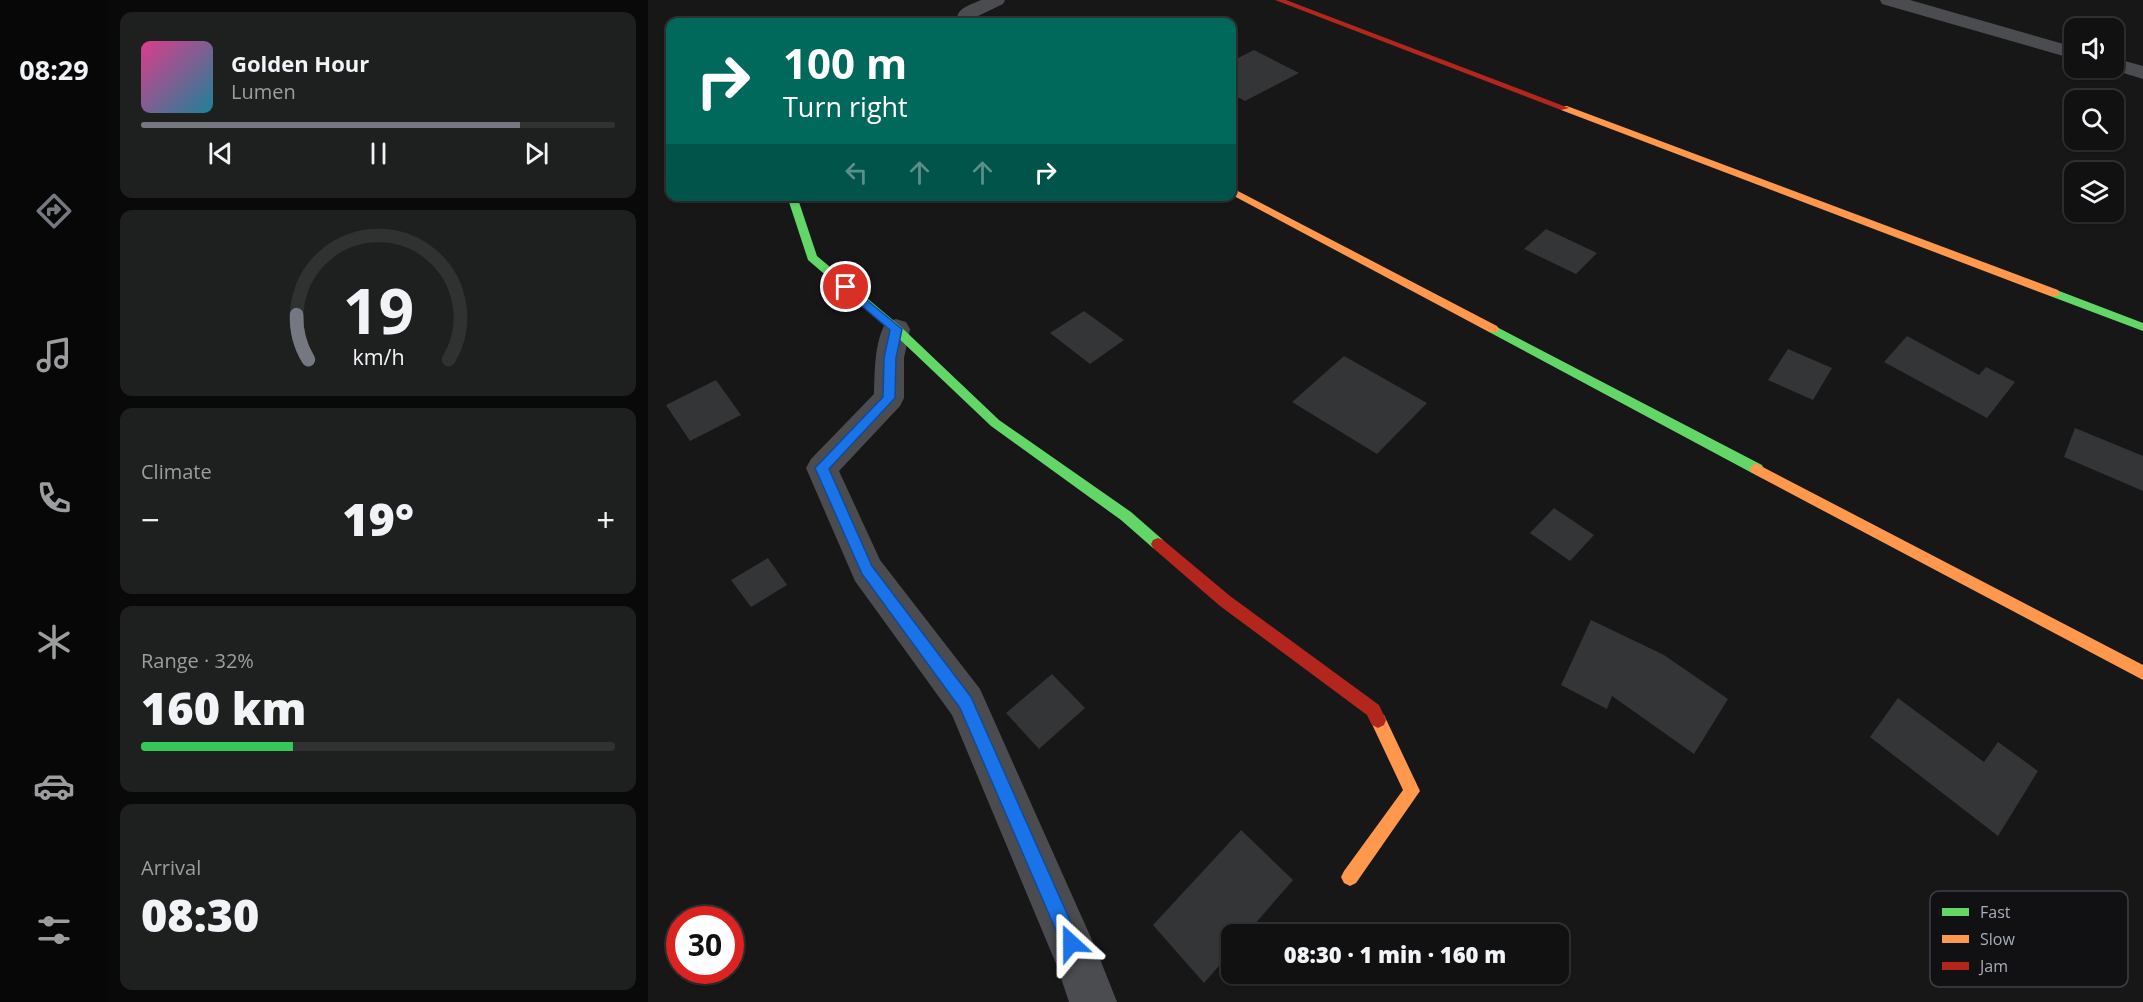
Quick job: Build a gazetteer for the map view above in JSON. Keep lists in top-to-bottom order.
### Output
{
  "legend": ["Fast", "Slow", "Jam"],
  "page": {
    "tabs": "08:29",
    "turn": ["100 m", "Turn right"],
    "song": ["Golden Hour", "Lumen"],
    "tile": [
      "Climate",
      ["Range · 32%", "160 km"],
      ["Arrival", "08:30"]
    ],
    "heat": ["−", "19°", "+"],
    "limit": "30",
    "trip": "08:30 · 1 min · 160 m",
    "gauge": ["19", "km/h"]
  }
}
